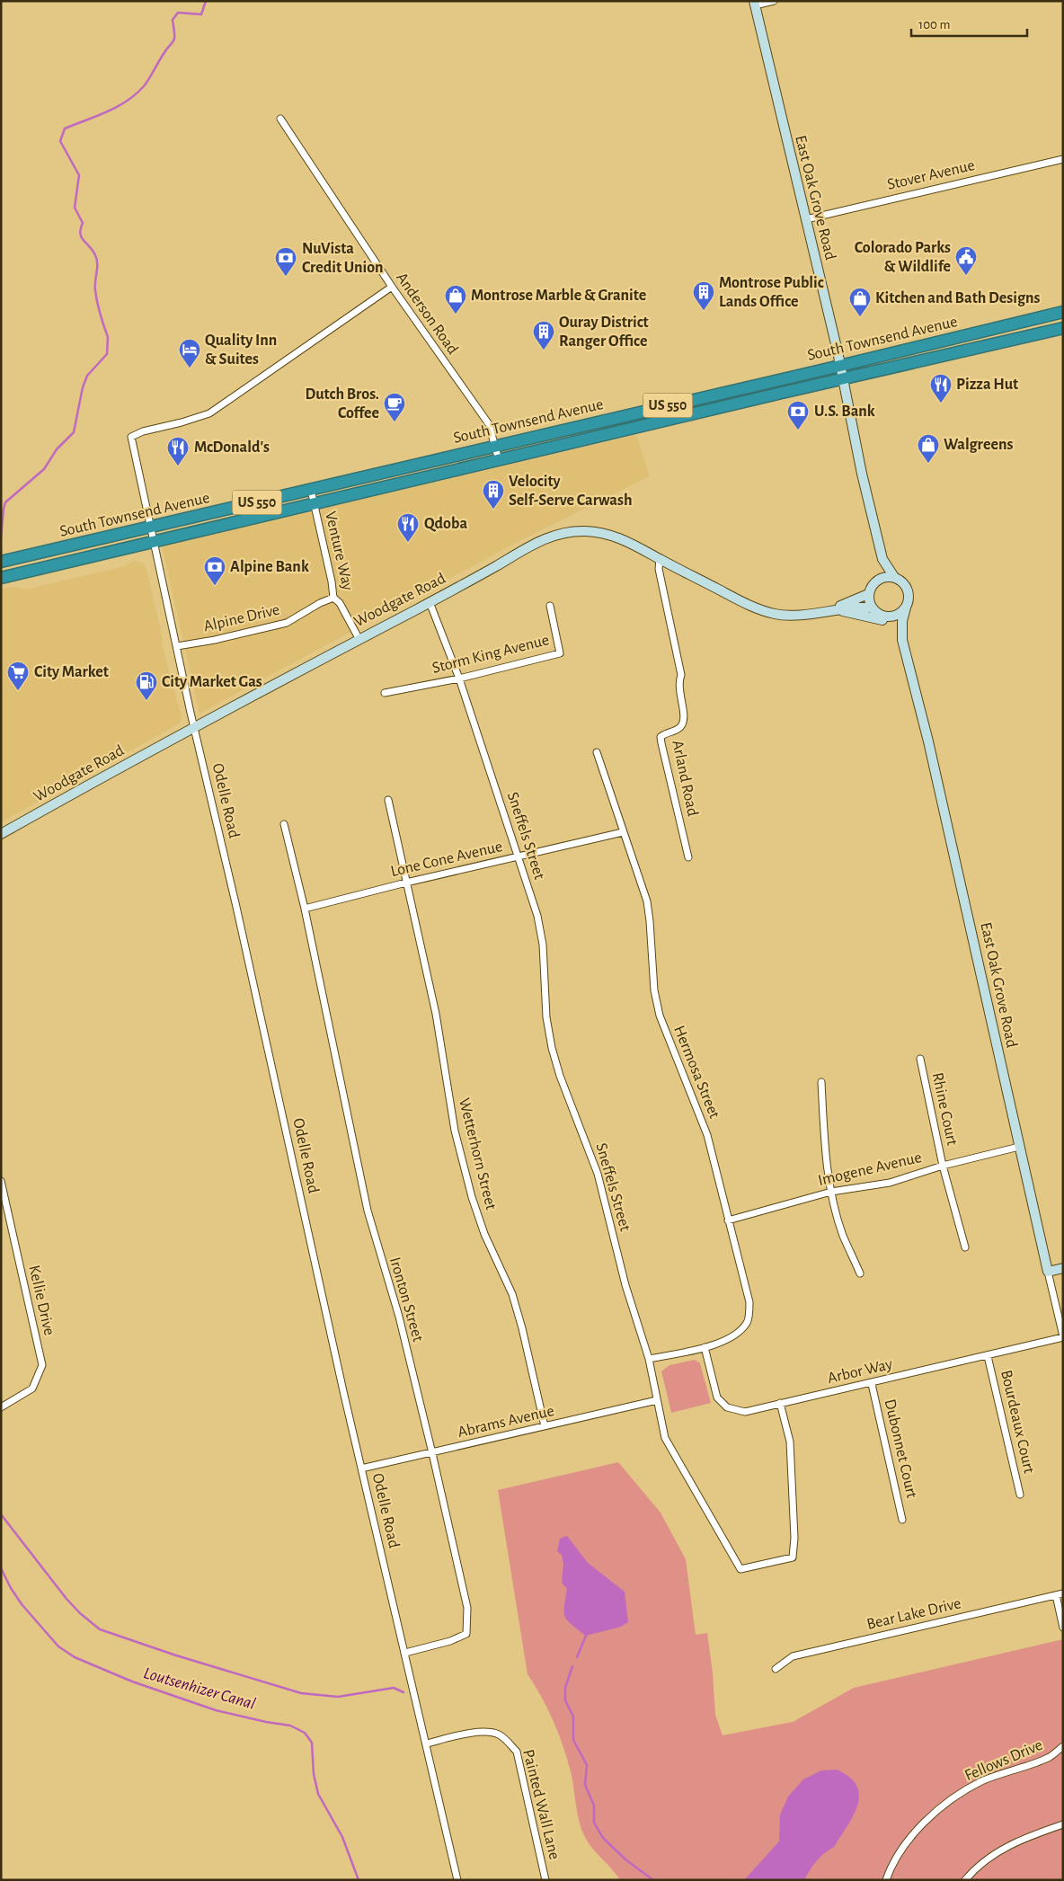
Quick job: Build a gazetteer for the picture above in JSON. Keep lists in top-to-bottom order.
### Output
{
  "streets": {
    "highway": ["South Townsend Avenue", "US 550"],
    "street": [
      "Stover Avenue",
      "East Oak Grove Road",
      "Anderson Road",
      "Venture Way",
      "Woodgate Road",
      "Alpine Drive",
      "Storm King Avenue",
      "Arland Road",
      "Odelle Road",
      "Sneffels Street",
      "Lone Cone Avenue",
      "Hermosa Street",
      "Rhine Court",
      "Wetterhorn Street",
      "Imogene Avenue",
      "Ironton Street",
      "Kellie Drive",
      "Arbor Way",
      "Abrams Avenue",
      "Bourdeaux Court",
      "Dubonnet Court",
      "Bear Lake Drive",
      "Fellows Drive",
      "Painted Wall Lane"
    ]
  },
  "crossings": [
    ["Stover Avenue", "East Oak Grove Road"],
    ["East Oak Grove Road", "South Townsend Avenue"],
    ["East Oak Grove Road", "Woodgate Road"],
    ["East Oak Grove Road", "Imogene Avenue"],
    ["East Oak Grove Road", "Arbor Way"],
    ["Anderson Road", "South Townsend Avenue"],
    ["Anderson Road", "Odelle Road"],
    ["South Townsend Avenue", "Venture Way"],
    ["South Townsend Avenue", "Odelle Road"],
    ["Venture Way", "Woodgate Road"],
    ["Venture Way", "Alpine Drive"],
    ["Woodgate Road", "Arland Road"],
    ["Woodgate Road", "Odelle Road"],
    ["Woodgate Road", "Sneffels Street"],
    ["Alpine Drive", "Odelle Road"],
    ["Storm King Avenue", "Sneffels Street"],
    ["Odelle Road", "Ironton Street"],
    ["Odelle Road", "Abrams Avenue"],
    ["Odelle Road", "Painted Wall Lane"],
    ["Sneffels Street", "Lone Cone Avenue"],
    ["Sneffels Street", "Arbor Way"],
    ["Sneffels Street", "Abrams Avenue"],
    ["Lone Cone Avenue", "Hermosa Street"],
    ["Lone Cone Avenue", "Wetterhorn Street"],
    ["Lone Cone Avenue", "Ironton Street"],
    ["Hermosa Street", "Imogene Avenue"],
    ["Hermosa Street", "Arbor Way"],
    ["Rhine Court", "Imogene Avenue"],
    ["Wetterhorn Street", "Abrams Avenue"],
    ["Ironton Street", "Abrams Avenue"],
    ["Arbor Way", "Bourdeaux Court"],
    ["Arbor Way", "Dubonnet Court"]
  ],
  "water": ["Loutsenhizer Canal"],
  "places": {
    "public building": ["Colorado Parks & Wildlife"],
    "bank": ["NuVista Credit Union", "U.S. Bank", "Alpine Bank"],
    "building": ["Montrose Public Lands Office", "Ouray District Ranger Office", "Velocity Self-Serve Carwash"],
    "shop": ["Montrose Marble & Granite", "Kitchen and Bath Designs", "Walgreens"],
    "hotel": ["Quality Inn & Suites"],
    "restaurant": ["Pizza Hut", "McDonald's", "Qdoba"],
    "cafe": ["Dutch Bros. Coffee"],
    "supermarket": ["City Market"],
    "fuel station": ["City Market Gas"]
  },
  "scale_bar": "100 m"
}
